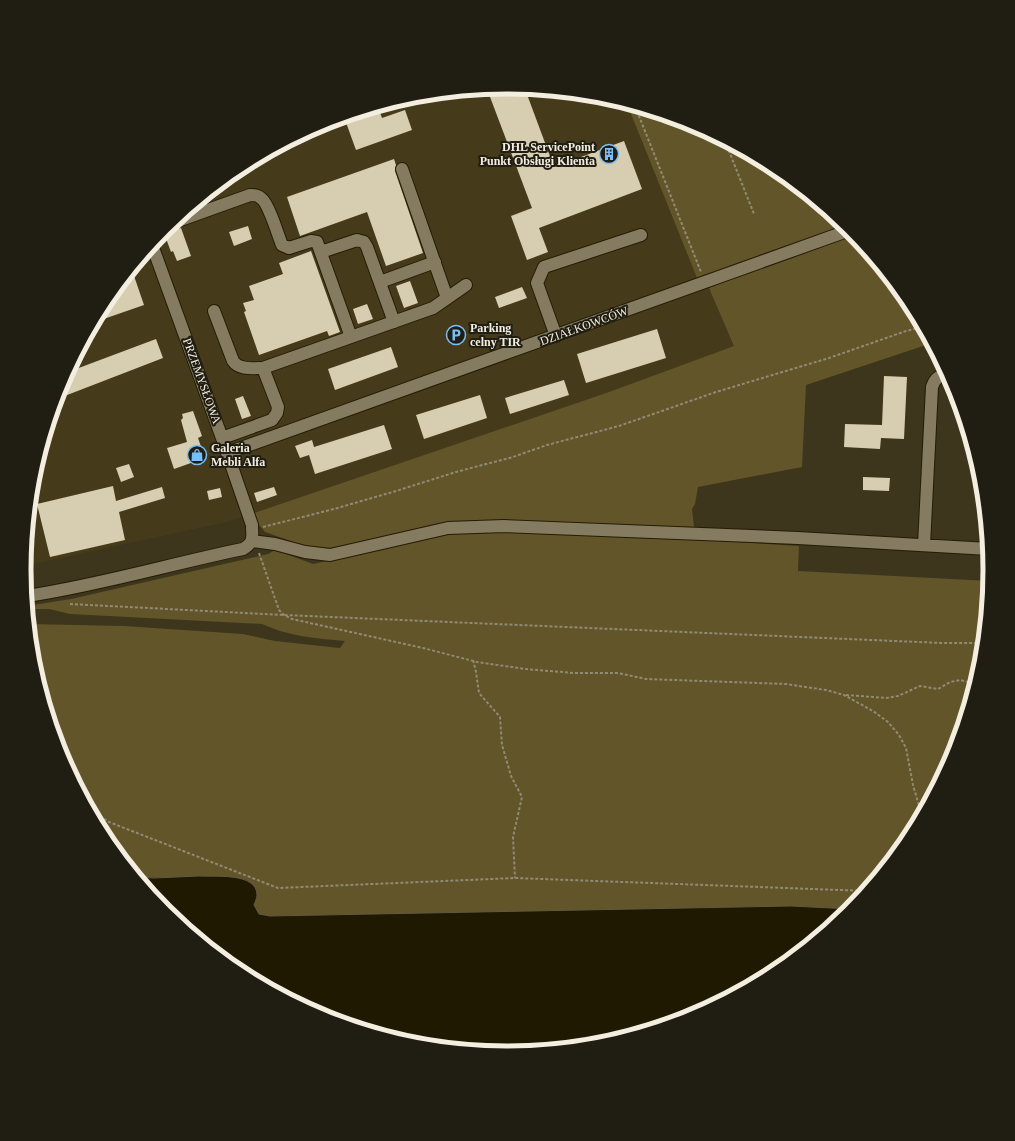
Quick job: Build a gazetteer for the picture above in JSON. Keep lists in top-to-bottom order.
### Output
{
  "streets": {
    "street": ["DZIAŁKOWCÓW", "PRZEMYSŁOWA"]
  },
  "crossings": [
    ["DZIAŁKOWCÓW", "PRZEMYSŁOWA"]
  ],
  "places": {
    "building": ["DHL ServicePoint Punkt Obsługi Klienta"],
    "parking": ["Parking celny TIR"],
    "shop": ["Galeria Mebli Alfa"]
  }
}
